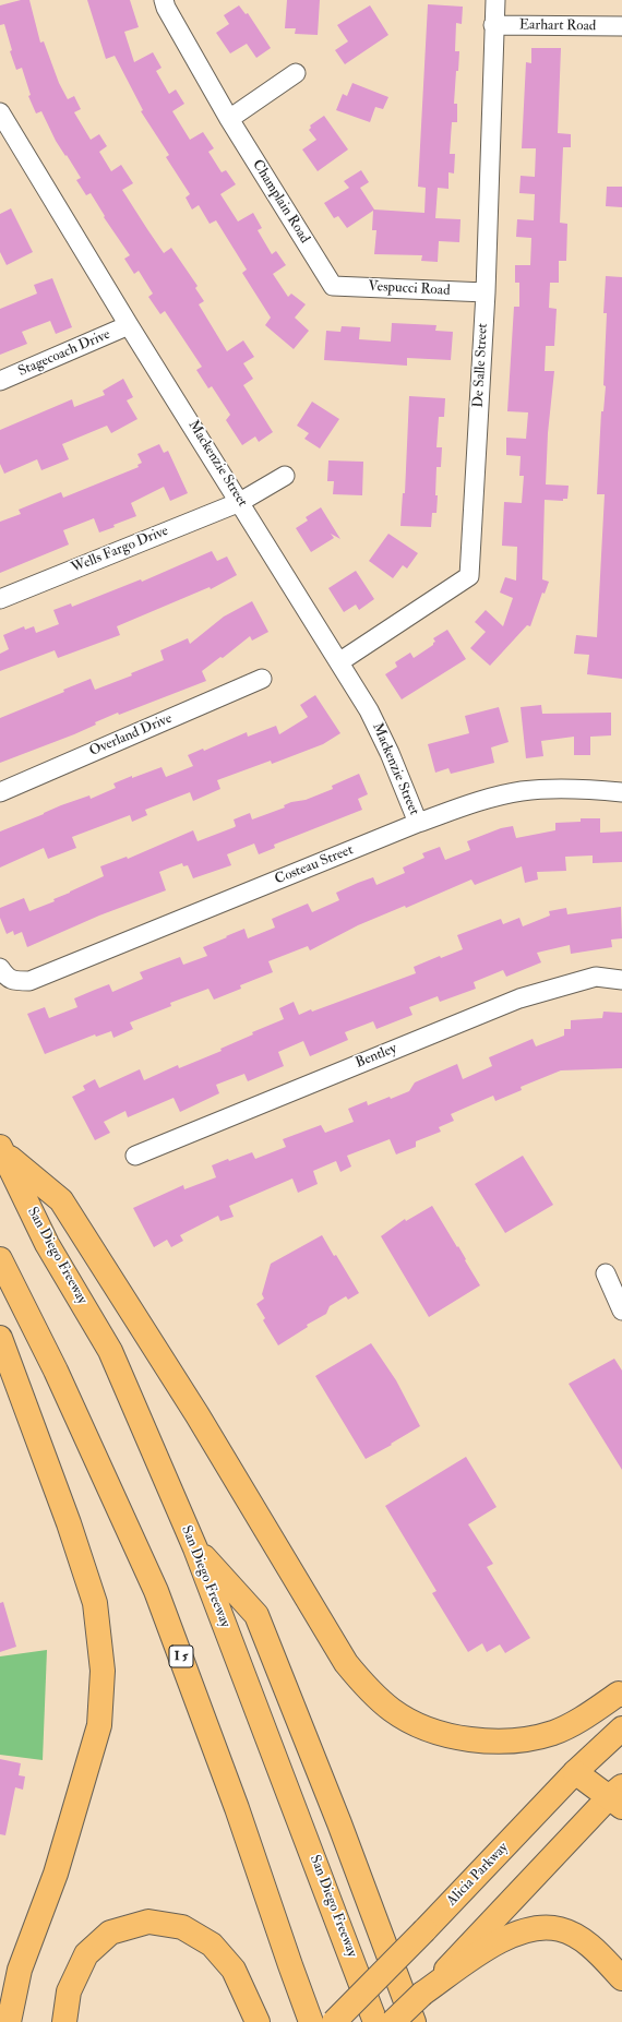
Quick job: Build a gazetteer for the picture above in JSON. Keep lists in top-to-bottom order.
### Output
{
  "streets": {
    "main road": ["San Diego Freeway", "I 5", "Alicia Parkway"],
    "street": [
      "Earhart Road",
      "Champlain Road",
      "Vespucci Road",
      "Stagecoach Drive",
      "De Salle Street",
      "Mackenzie Street",
      "Wells Fargo Drive",
      "Overland Drive",
      "Costeau Street",
      "Bentley"
    ]
  },
  "crossings": [
    ["Earhart Road", "De Salle Street"],
    ["Champlain Road", "Vespucci Road"],
    ["Vespucci Road", "De Salle Street"],
    ["Stagecoach Drive", "Mackenzie Street"],
    ["De Salle Street", "Mackenzie Street"],
    ["Mackenzie Street", "Wells Fargo Drive"],
    ["Mackenzie Street", "Costeau Street"]
  ]
}
